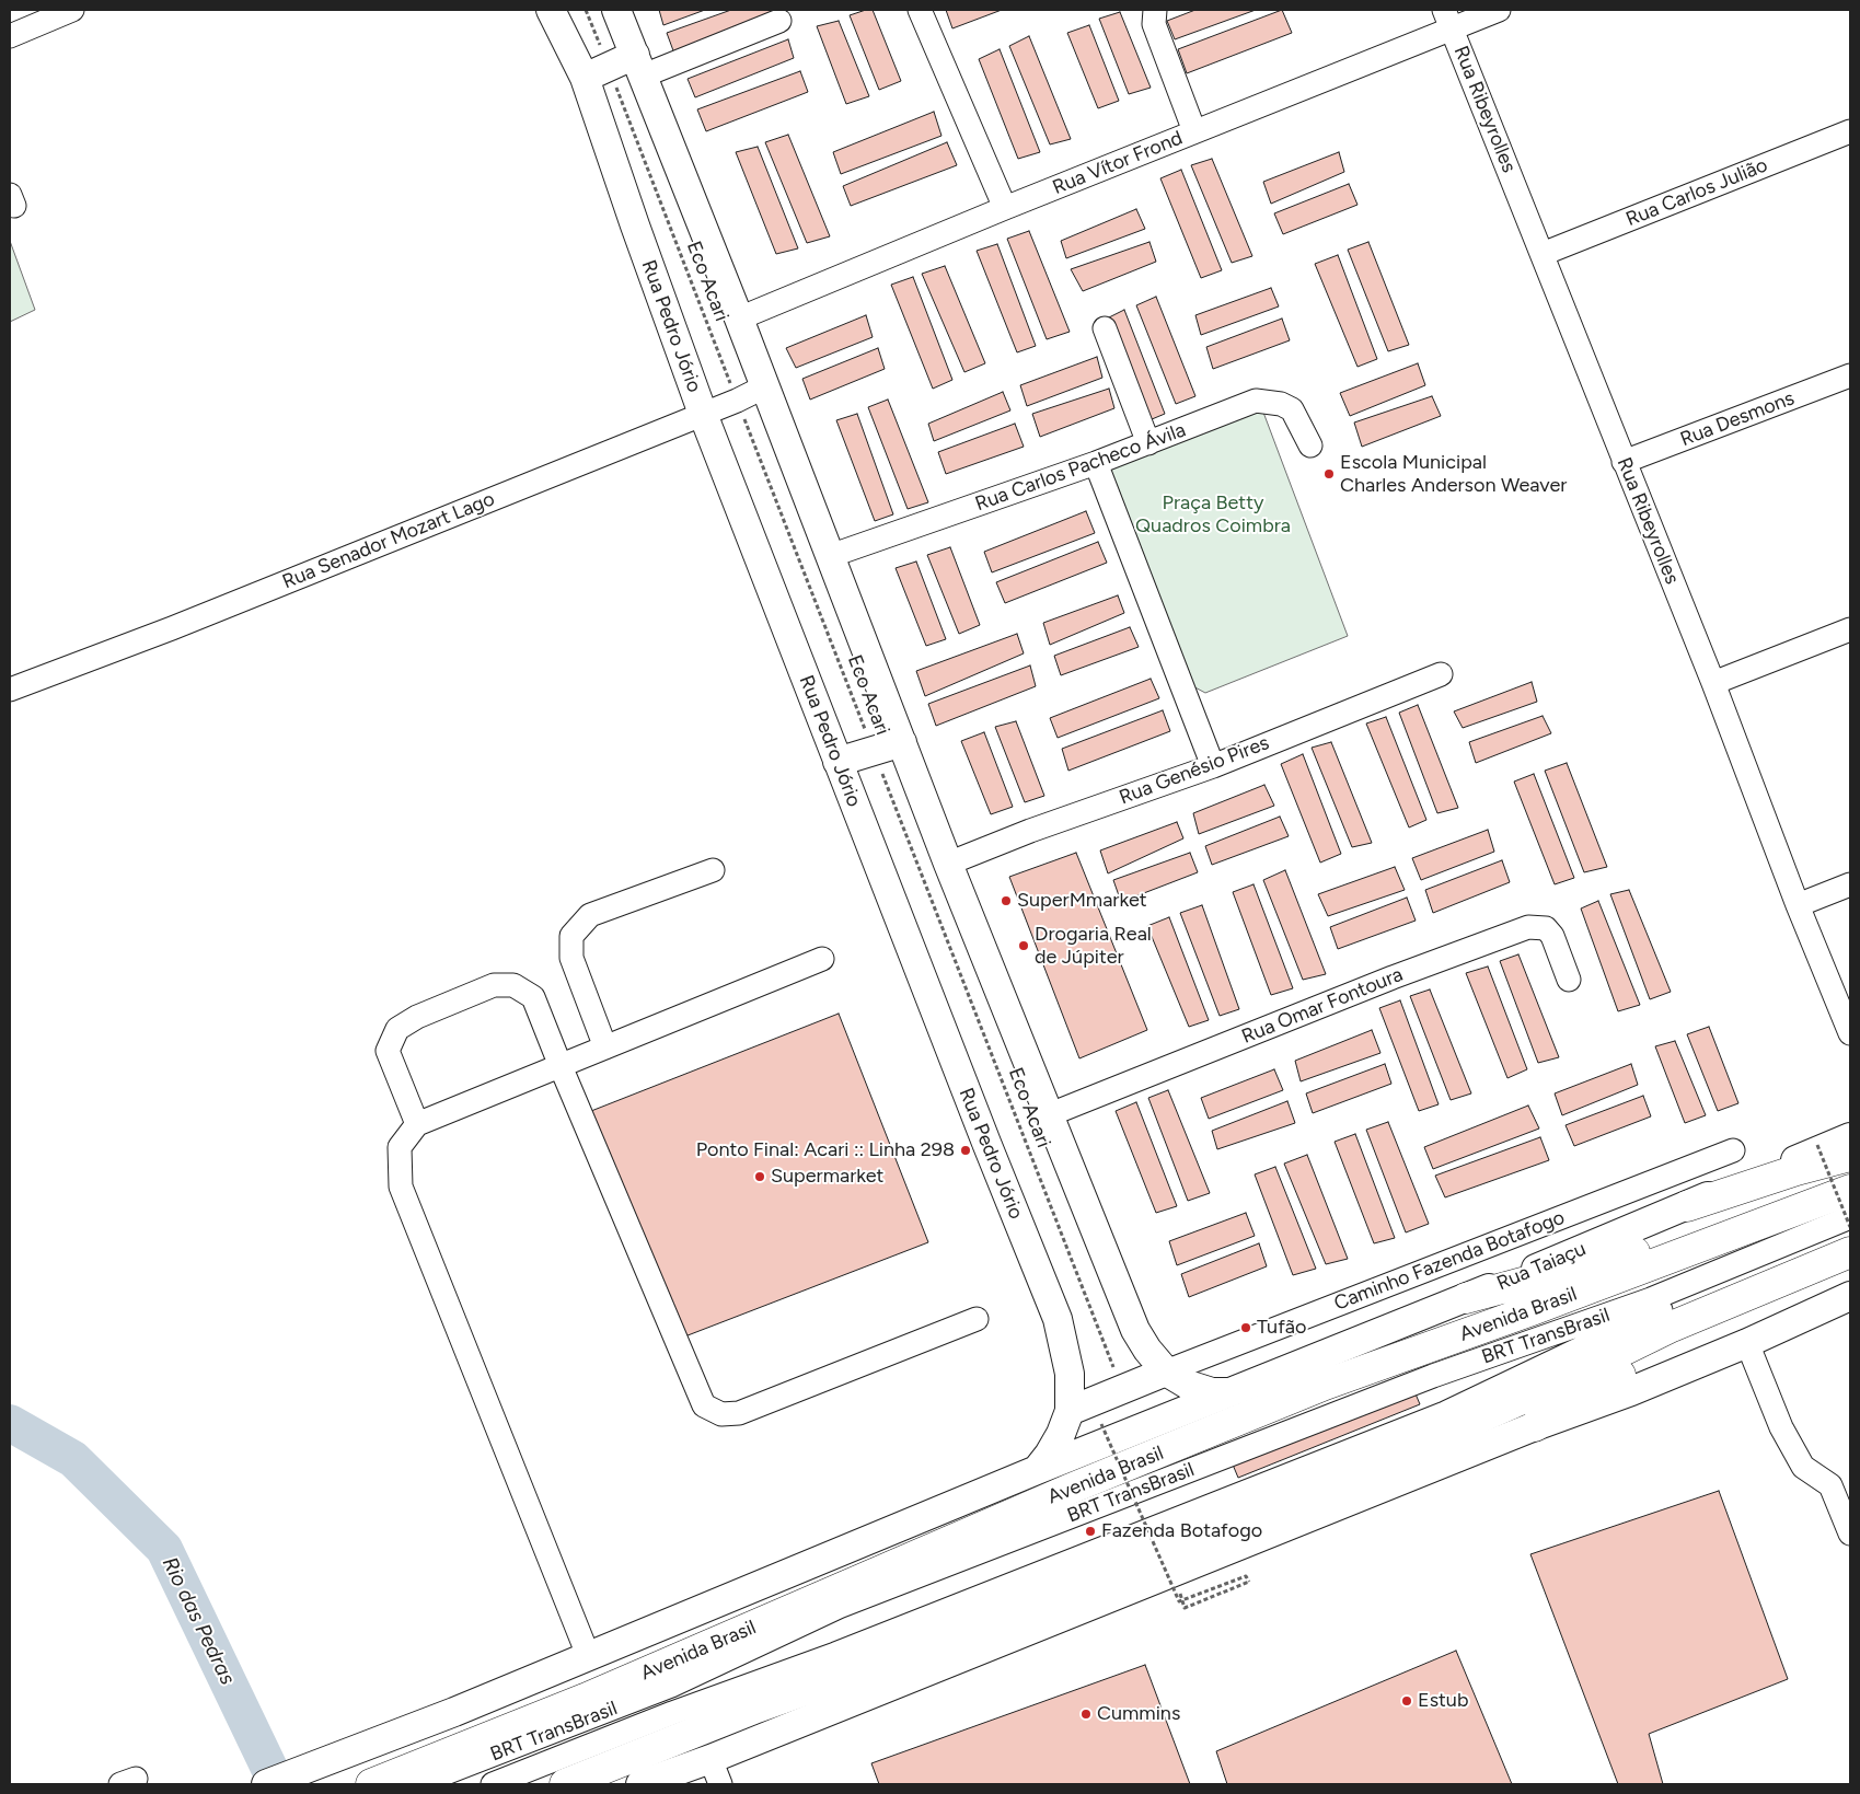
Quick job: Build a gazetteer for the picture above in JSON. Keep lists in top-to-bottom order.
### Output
{
  "streets": {
    "highway": ["Avenida Brasil"],
    "main road": ["Rua Pedro Jório", "Rua Taiaçu"],
    "street": [
      "Rua Ribeyrolles",
      "Rua Vítor Frond",
      "Rua Carlos Julião",
      "Rua Desmons",
      "Rua Carlos Pacheco Ávila",
      "Rua Senador Mozart Lago",
      "Rua Genésio Pires",
      "Rua Omar Fontoura",
      "Caminho Fazenda Botafogo",
      "BRT TransBrasil"
    ],
    "path": ["Eco Acari"]
  },
  "crossings": [
    ["Rua Ribeyrolles", "Rua Vítor Frond"],
    ["Rua Ribeyrolles", "Rua Carlos Julião"],
    ["Rua Ribeyrolles", "Rua Desmons"],
    ["Eco Acari", "Rua Pedro Jório"],
    ["Eco Acari", "Rua Senador Mozart Lago"],
    ["Rua Pedro Jório", "Rua Senador Mozart Lago"],
    ["Rua Pedro Jório", "Avenida Brasil"],
    ["Rua Taiaçu", "Avenida Brasil"]
  ],
  "water": ["Rio das Pedras"],
  "parks": ["Praça Betty Quadros Coimbra"],
  "places": [
    "Escola Municipal Charles Anderson Weaver",
    "SuperMmarket",
    "Drogaria Real de Júpiter",
    "Ponto Final: Acari :: Linha 298",
    "Supermarket",
    "Tufão",
    "Fazenda Botafogo",
    "Estub",
    "Cummins"
  ]
}
